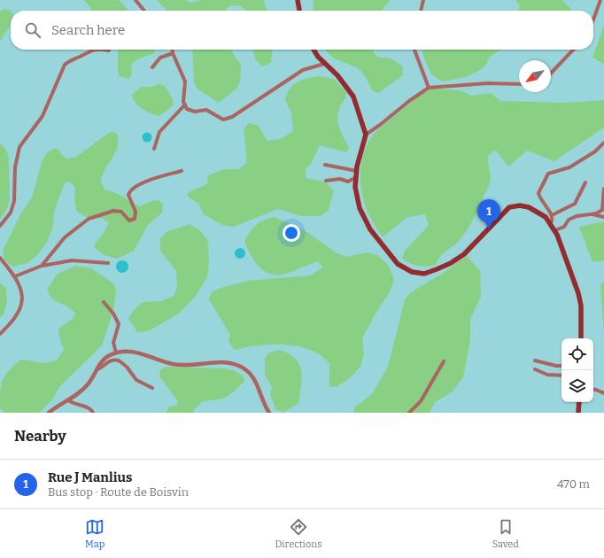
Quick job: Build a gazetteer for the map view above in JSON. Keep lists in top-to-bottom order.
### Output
{
  "north": "bottom left",
  "page": {
    "search": "Search here",
    "pins": "1",
    "heading": "Nearby",
    "list": [
      {
        "mark": "1",
        "name": "Rue J Manlius",
        "note": "Bus stop · Route de Boisvin",
        "value": "470 m"
      }
    ],
    "nav": ["Map", "Directions", "Saved"]
  }
}
